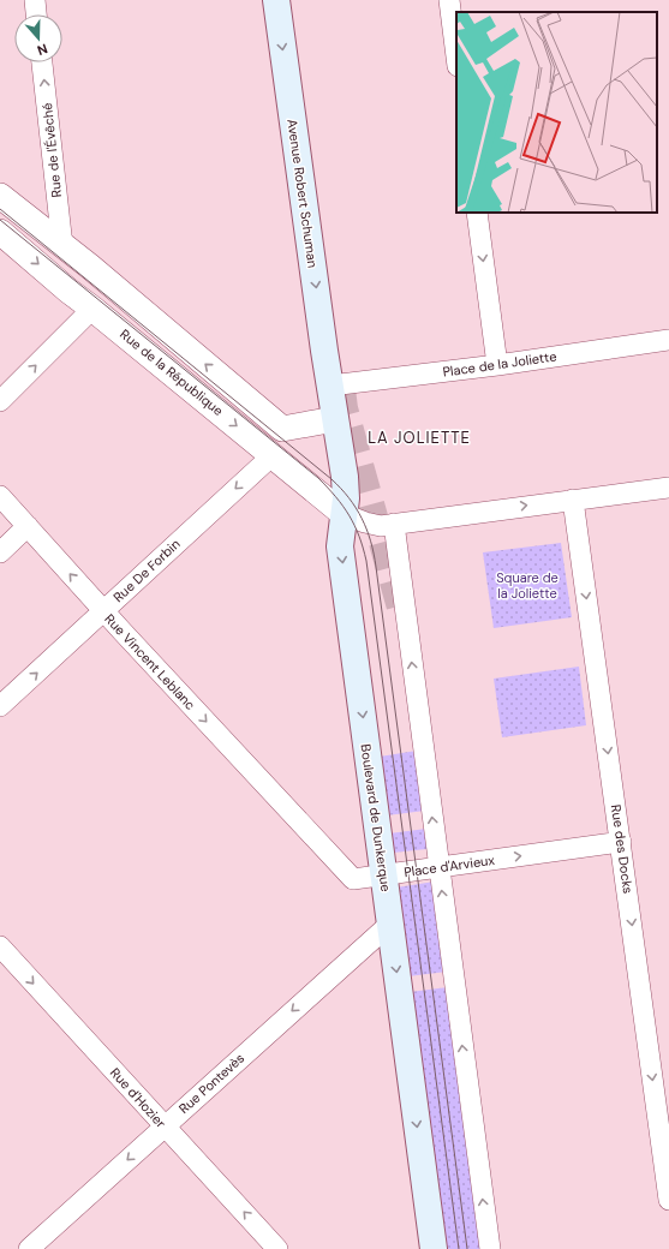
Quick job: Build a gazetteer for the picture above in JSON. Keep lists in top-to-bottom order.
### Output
{
  "streets": {
    "main road": ["Avenue Robert Schuman", "Boulevard de Dunkerque"],
    "street": [
      "Rue de l'Évêché",
      "Place de la Joliette",
      "Rue de la République",
      "Rue De Forbin",
      "Rue Vincent Leblanc",
      "Rue des Docks",
      "Place d'Arvieux",
      "Rue Pontevès",
      "Rue d'Hozier"
    ]
  },
  "crossings": [
    ["Rue de l'Évêché", "Rue de la République"],
    ["Avenue Robert Schuman", "Place de la Joliette"],
    ["Avenue Robert Schuman", "Boulevard de Dunkerque"],
    ["Place de la Joliette", "Boulevard de Dunkerque"],
    ["Rue de la République", "Rue De Forbin"],
    ["Rue de la République", "Boulevard de Dunkerque"],
    ["Rue De Forbin", "Rue Vincent Leblanc"],
    ["Rue Vincent Leblanc", "Place d'Arvieux"],
    ["Boulevard de Dunkerque", "Place d'Arvieux"],
    ["Boulevard de Dunkerque", "Rue Pontevès"],
    ["Rue des Docks", "Place d'Arvieux"],
    ["Rue Pontevès", "Rue d'Hozier"]
  ],
  "one_way": [
    "Rue de l'Évêché",
    "Avenue Robert Schuman",
    "Boulevard de Dunkerque",
    "Place d'Arvieux",
    "Rue Pontevès"
  ],
  "districts": ["LA JOLIETTE"],
  "parks": ["Square de la Joliette"],
  "north": "bottom"
}
